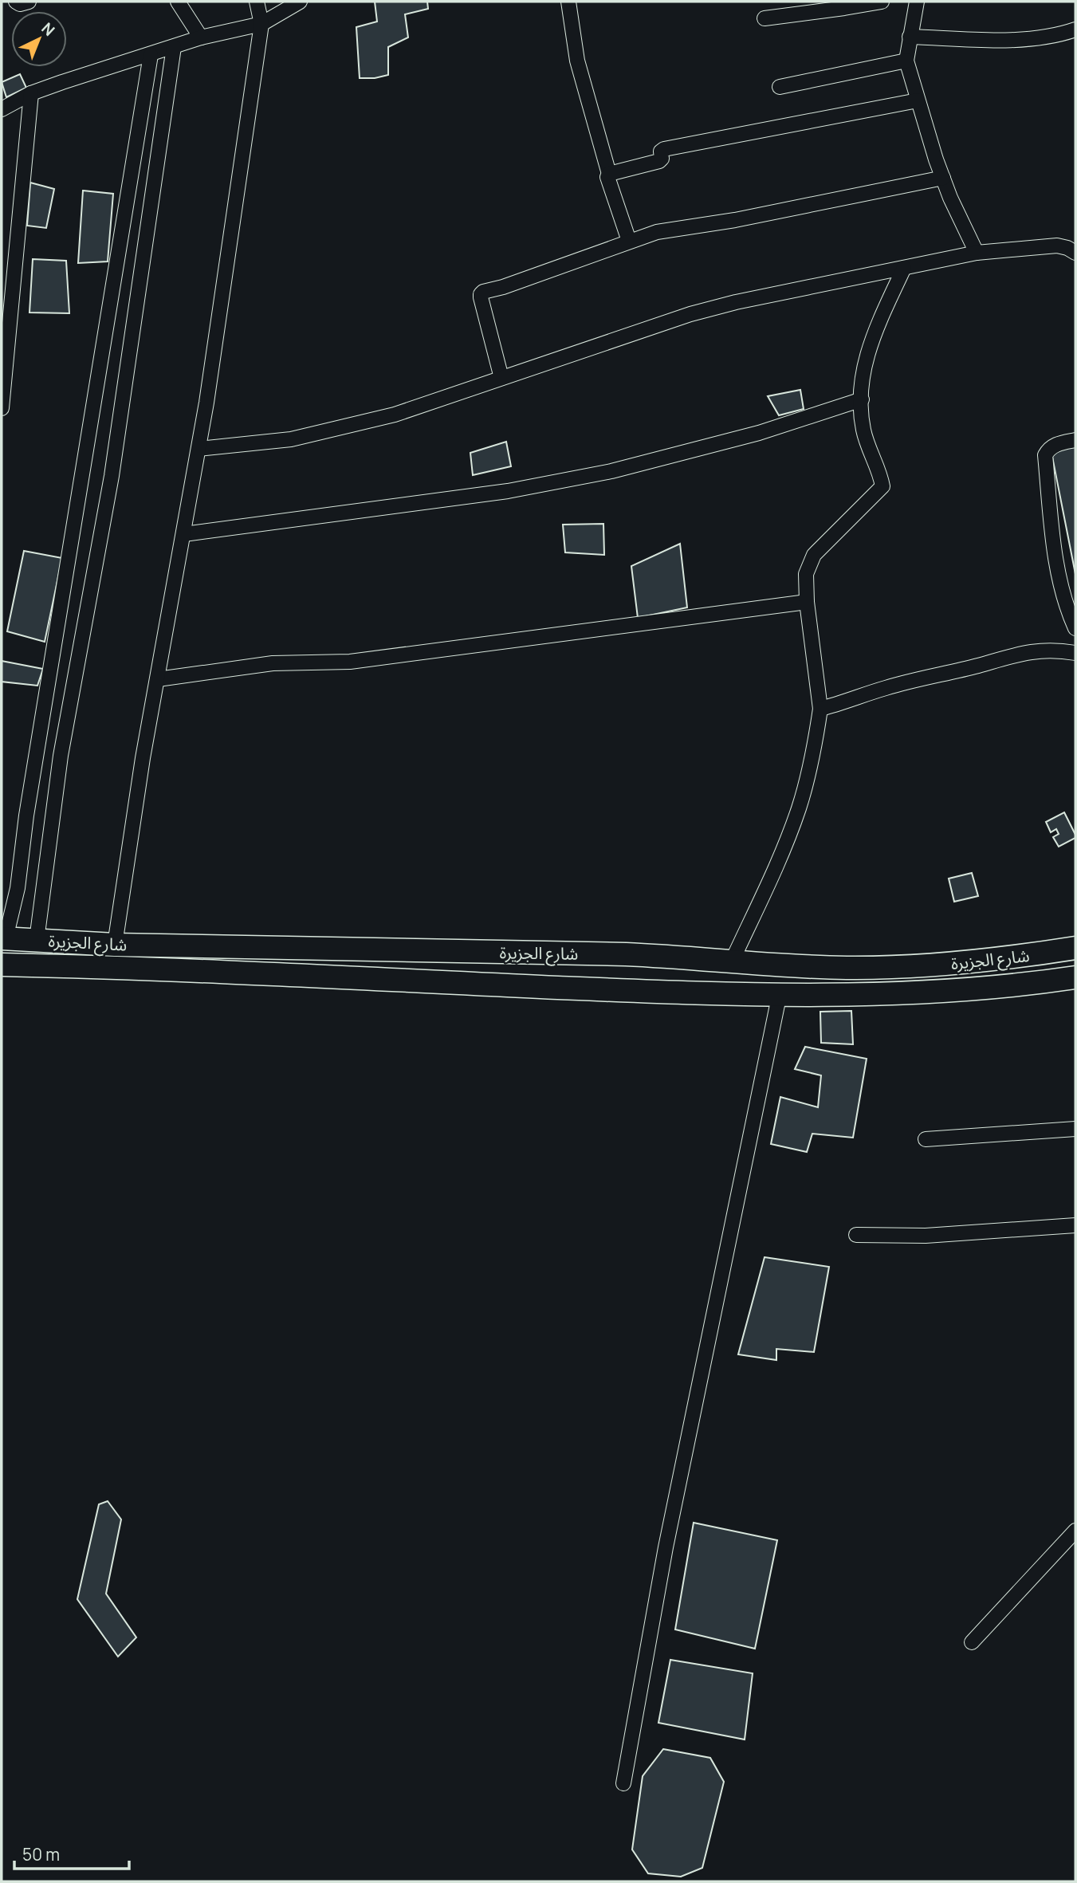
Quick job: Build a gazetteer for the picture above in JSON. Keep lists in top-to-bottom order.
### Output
{
  "streets": {
    "main road": ["شارع الجزيرة"]
  },
  "scale_bar": "50 m",
  "north": "top right"
}
